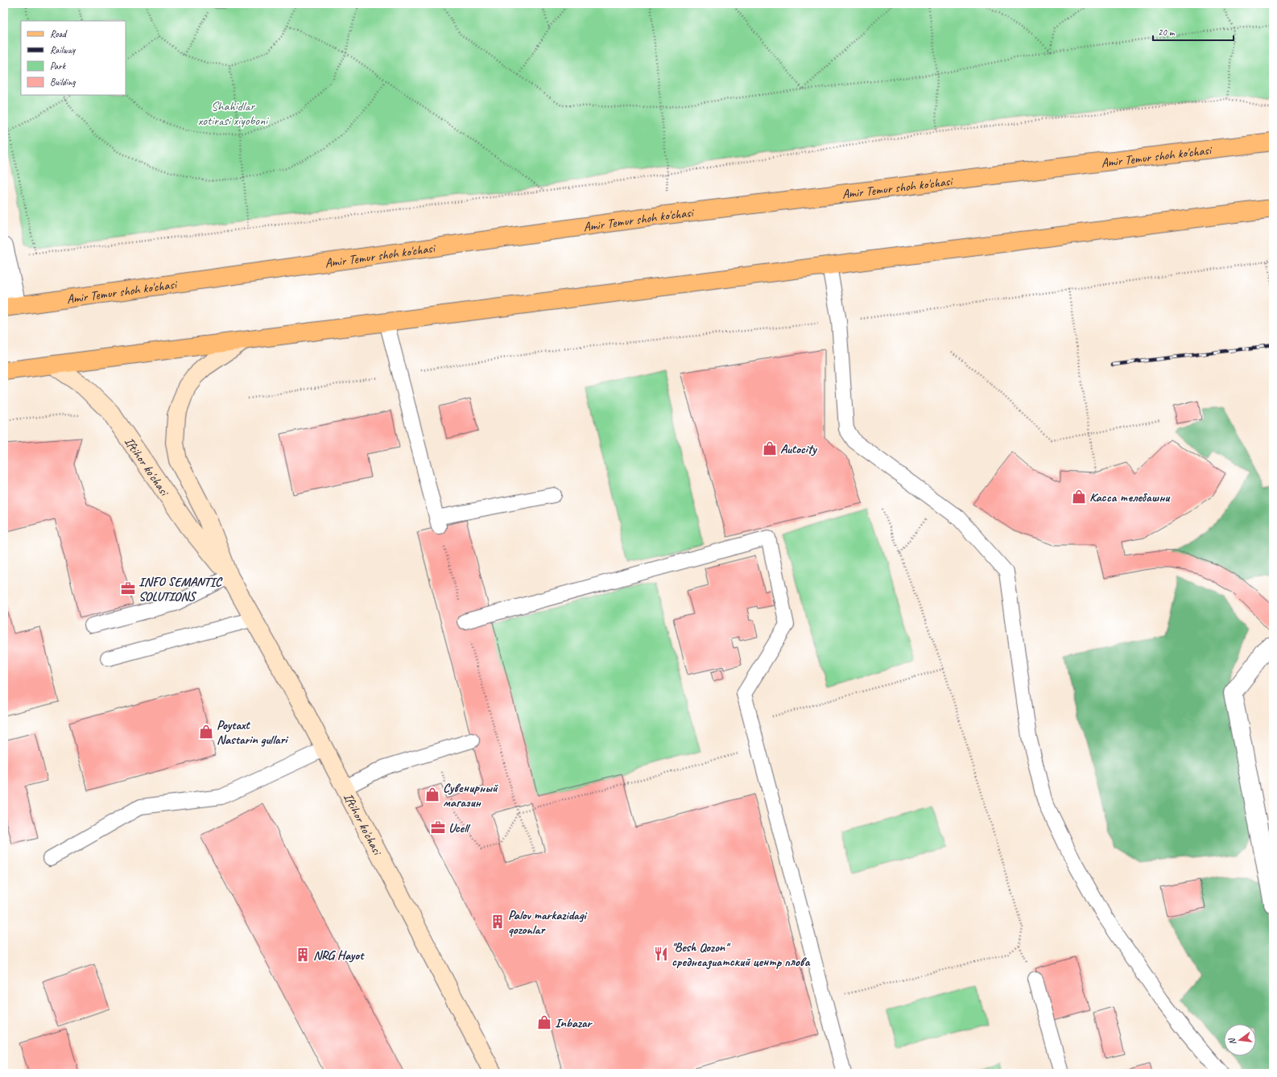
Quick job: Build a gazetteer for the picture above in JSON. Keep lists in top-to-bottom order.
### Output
{
  "streets": {
    "main road": ["Amir Temur shoh ko'chasi", "Iftihor ko'chasi"]
  },
  "parks": ["Shahidlar xotirasi xiyoboni"],
  "places": {
    "shop": [
      "Autocity",
      "Касса телебашни",
      "Poytaxt Nastarin gullari",
      "Сувенирный магазин",
      "Inbazar"
    ],
    "office": ["INFO SEMANTIC SOLUTIONS", "Ucell"],
    "building": ["Palov markazidagi qozonlar", "NRG Hayot"],
    "restaurant": ["\"Besh Qozon\" среднеазиатский центр плова"]
  },
  "legend": [
    "Road",
    "Railway",
    "Park",
    "Building"
  ],
  "scale_bar": "20 m",
  "north": "left"
}
